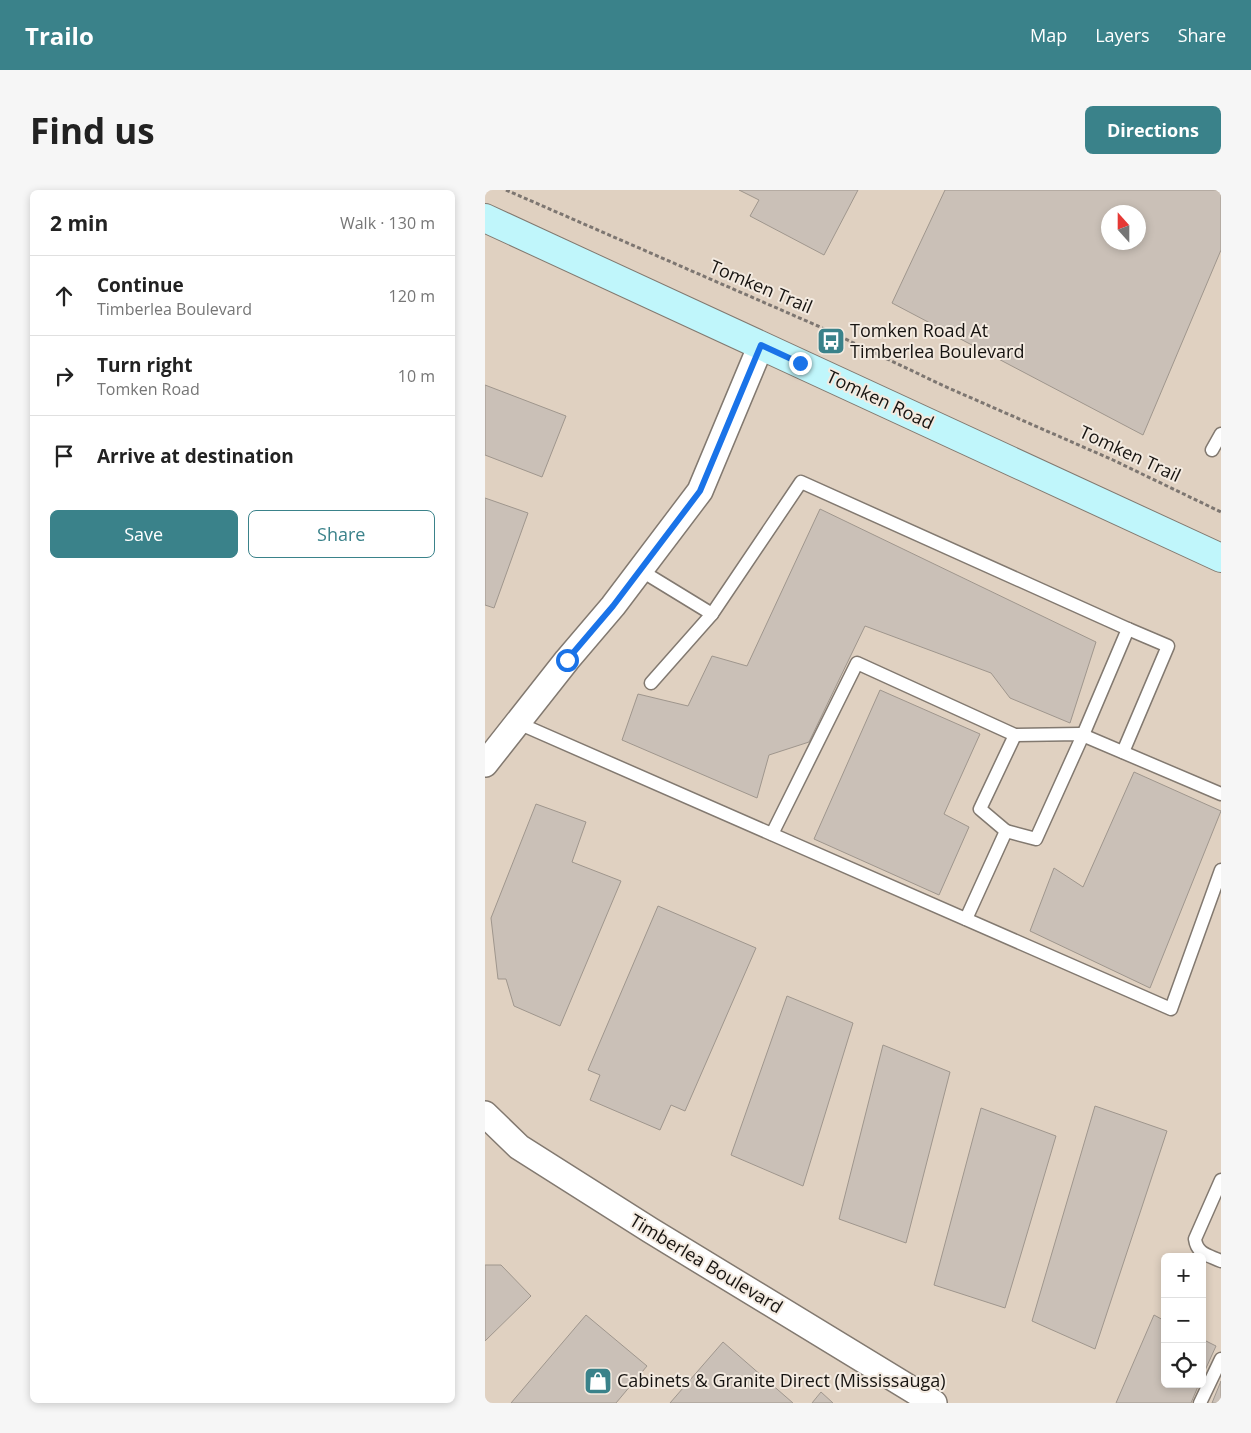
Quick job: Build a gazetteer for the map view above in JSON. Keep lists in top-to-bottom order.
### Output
{
  "streets": {
    "main road": ["Tomken Road"],
    "street": ["Timberlea Boulevard"],
    "path": ["Tomken Trail"]
  },
  "places": {
    "bus stop": ["Tomken Road At Timberlea Boulevard"],
    "shop": ["Cabinets & Granite Direct (Mississauga)"]
  },
  "north": "top",
  "page": {
    "header": "Trailo",
    "nav": ["Map", "Layers", "Share"],
    "buttons": [
      "Directions",
      ["Save", "Share"]
    ],
    "title": "Find us",
    "heading": ["2 min", "Walk · 130 m"],
    "list": [
      ["Continue", "Timberlea Boulevard", "120 m"],
      ["Turn right", "Tomken Road", "10 m"],
      "Arrive at destination"
    ],
    "map_buttons": ["+", "−"]
  }
}
